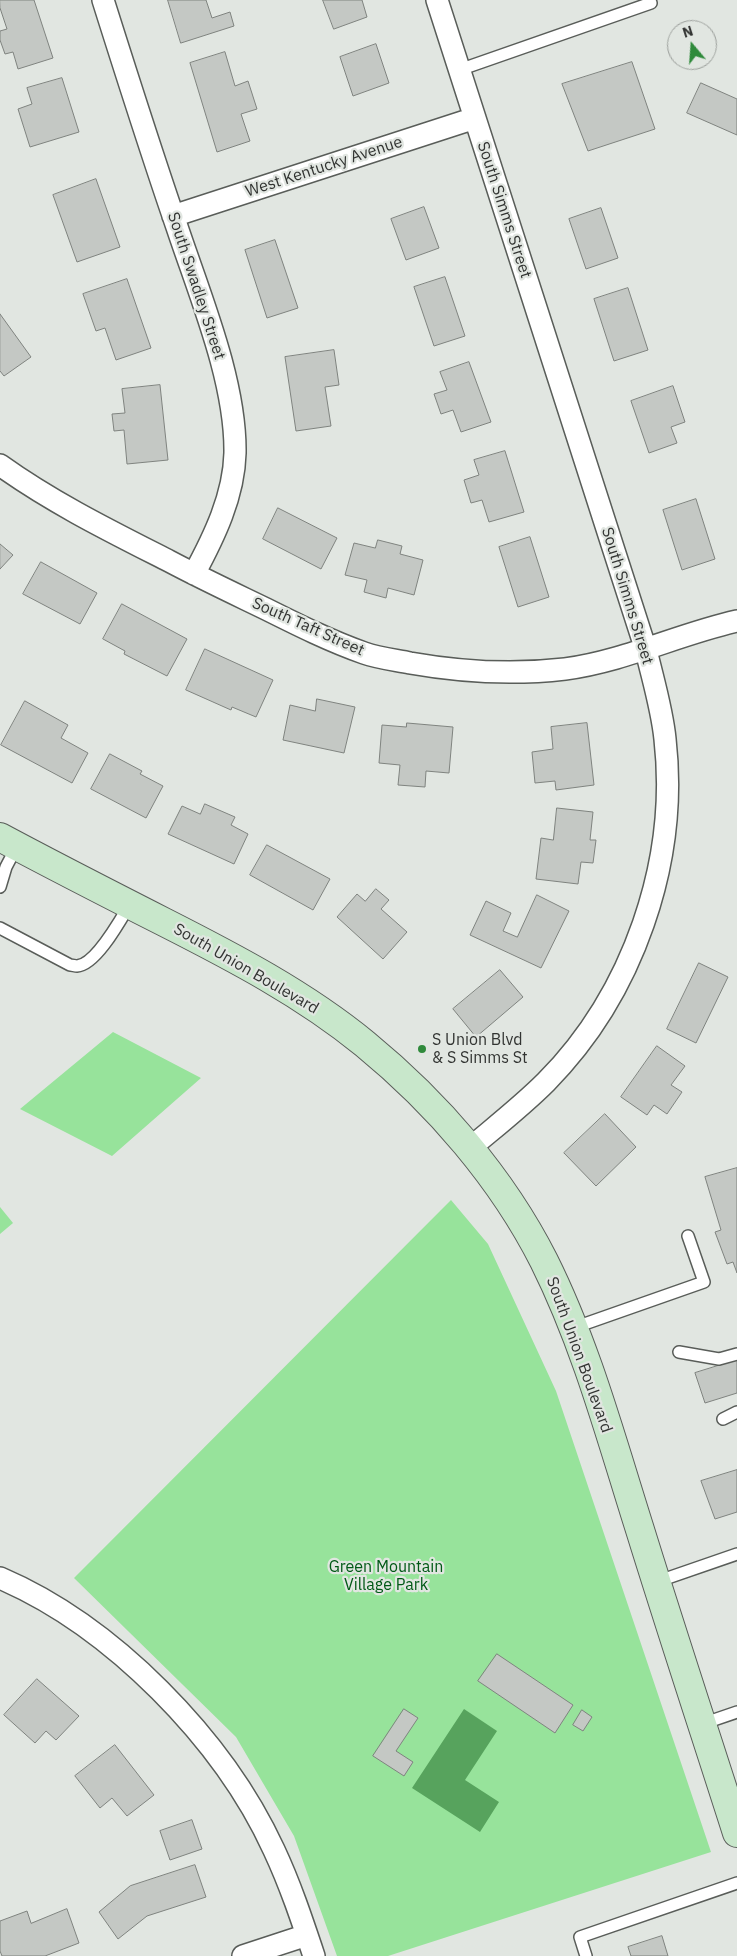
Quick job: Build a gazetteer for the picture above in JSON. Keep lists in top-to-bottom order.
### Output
{
  "streets": {
    "main road": ["South Union Boulevard"],
    "street": [
      "West Kentucky Avenue",
      "South Simms Street",
      "South Swadley Street",
      "South Taft Street"
    ]
  },
  "crossings": [
    ["West Kentucky Avenue", "South Simms Street"],
    ["West Kentucky Avenue", "South Swadley Street"],
    ["South Simms Street", "South Taft Street"],
    ["South Simms Street", "South Union Boulevard"],
    ["South Swadley Street", "South Taft Street"]
  ],
  "parks": ["Green Mountain Village Park"],
  "places": ["S Union Blvd & S Simms St"],
  "north": "top"
}
